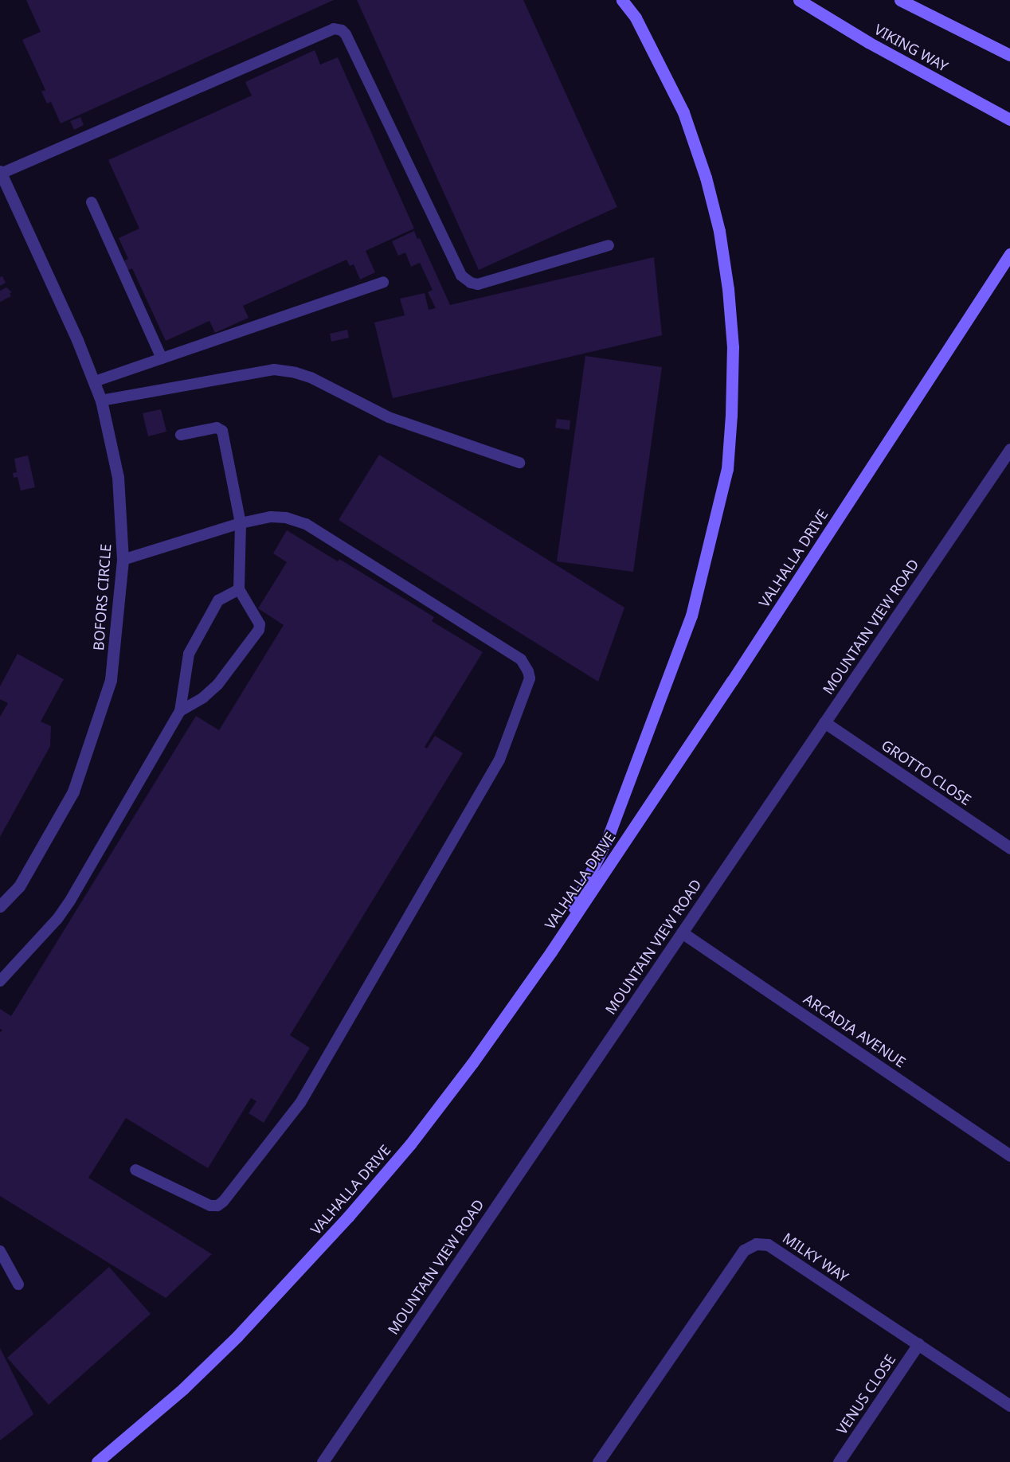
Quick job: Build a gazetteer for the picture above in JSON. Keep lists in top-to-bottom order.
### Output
{
  "streets": {
    "main road": ["VIKING WAY", "VALHALLA DRIVE"],
    "street": [
      "BOFORS CIRCLE",
      "MOUNTAIN VIEW ROAD",
      "GROTTO CLOSE",
      "ARCADIA AVENUE",
      "MILKY WAY",
      "VENUS CLOSE"
    ]
  },
  "crossings": [
    ["MOUNTAIN VIEW ROAD", "GROTTO CLOSE"],
    ["MOUNTAIN VIEW ROAD", "ARCADIA AVENUE"],
    ["MILKY WAY", "VENUS CLOSE"]
  ]
}
